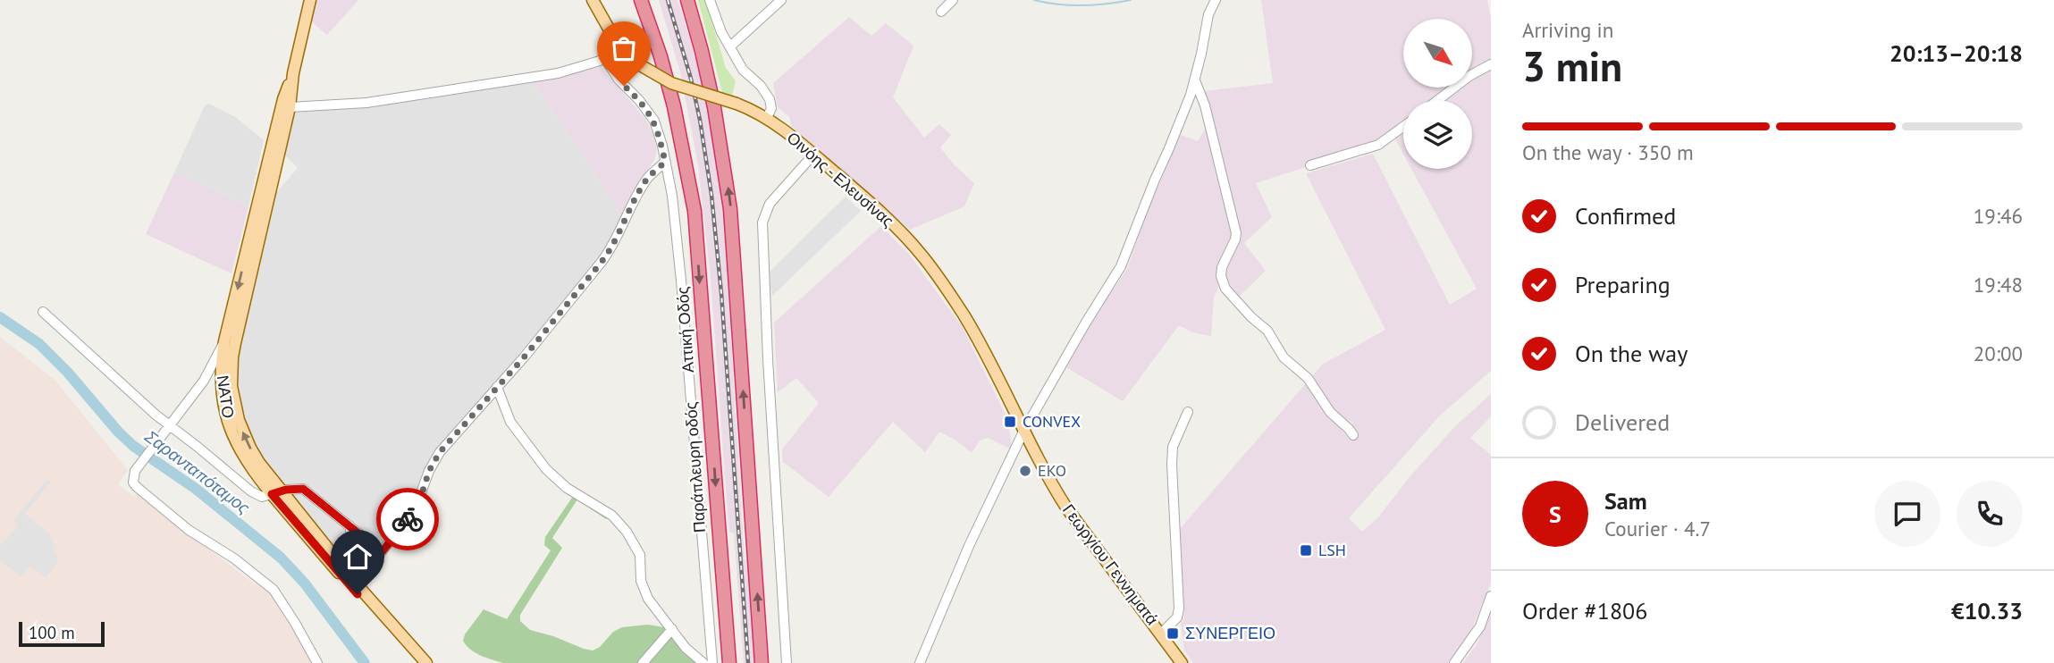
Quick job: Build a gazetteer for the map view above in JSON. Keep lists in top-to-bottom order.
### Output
{
  "streets": {
    "highway": ["Αττική Οδός"],
    "main road": ["Οινόης - Ελευσίνας", "ΝΑΤΟ", "Γεωργίου Γεννηματά"],
    "street": ["Παράπλευρη οδός"]
  },
  "crossings": [
    ["Οινόης - Ελευσίνας", "Γεωργίου Γεννηματά"]
  ],
  "water": ["Σαρανταπόταμος"],
  "places": {
    "transit": ["CONVEX", "LSH", "ΣΥΝΕΡΓΕΙΟ"],
    "other": ["EKO"]
  },
  "scale_bar": "100 m",
  "north": "bottom right",
  "page": {
    "heading": ["3 min", "Arriving in", "20:13–20:18"],
    "panel": [
      "Sam",
      "Courier · 4.7",
      "Order #1806",
      "€10.33"
    ],
    "bar": "On the way · 350 m",
    "list": [
      ["Confirmed", "19:46"],
      ["Preparing", "19:48"],
      ["On the way", "20:00"],
      "Delivered"
    ],
    "round": "S",
    "scale": "100 m"
  }
}
